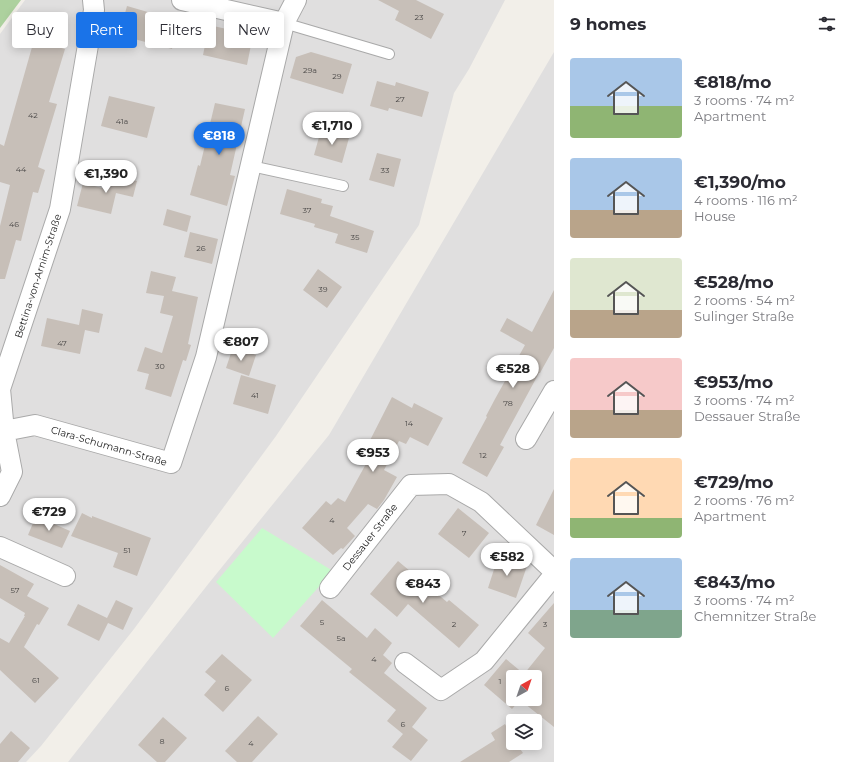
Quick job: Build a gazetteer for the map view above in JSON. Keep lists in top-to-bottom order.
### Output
{
  "streets": {
    "street": ["Bettina-von-Arnim-Straße", "Clara-Schumann-Straße", "Dessauer Straße"]
  },
  "crossings": [
    ["Bettina-von-Arnim-Straße", "Clara-Schumann-Straße"]
  ],
  "house_numbers": [
    "23",
    "29a",
    "29",
    "27",
    "42",
    "41a",
    "44",
    "33",
    "37",
    "46",
    "35",
    "26",
    "39",
    "47",
    "30",
    "41",
    "78",
    "14",
    "12",
    "4",
    "7",
    "51",
    "57",
    "5",
    "2",
    "3",
    "5a",
    "4",
    "61",
    "1",
    "6",
    "6",
    "8",
    "4"
  ],
  "north": "top right",
  "page": {
    "heading": "9 homes",
    "chip": [
      "Buy",
      "Rent",
      "Filters",
      "New"
    ],
    "list": [
      {
        "name": "€818/mo",
        "note": "3 rooms · 74 m² · Apartment"
      },
      {
        "name": "€1,390/mo",
        "note": "4 rooms · 116 m² · House"
      },
      {
        "name": "€528/mo",
        "note": "2 rooms · 54 m² · Sulinger Straße"
      },
      {
        "name": "€953/mo",
        "note": "3 rooms · 74 m² · Dessauer Straße"
      },
      {
        "name": "€729/mo",
        "note": "2 rooms · 76 m² · Apartment"
      },
      {
        "name": "€843/mo",
        "note": "3 rooms · 74 m² · Chemnitzer Straße"
      }
    ],
    "price": [
      "€1,710",
      "€818",
      "€1,390",
      "€807",
      "€528",
      "€953",
      "€729",
      "€582",
      "€843"
    ]
  }
}
